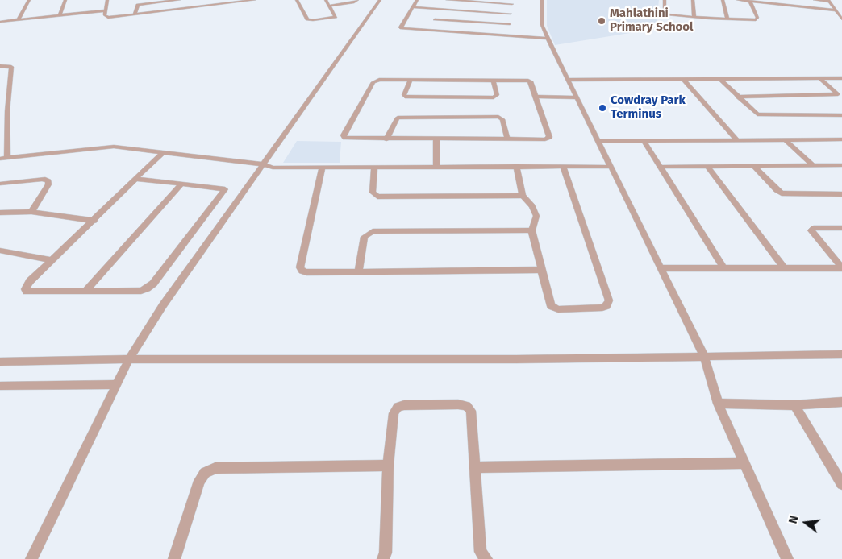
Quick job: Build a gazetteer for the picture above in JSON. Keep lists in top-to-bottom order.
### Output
{
  "places": ["Mahlathini Primary School", "Cowdray Park Terminus"],
  "north": "left"
}
